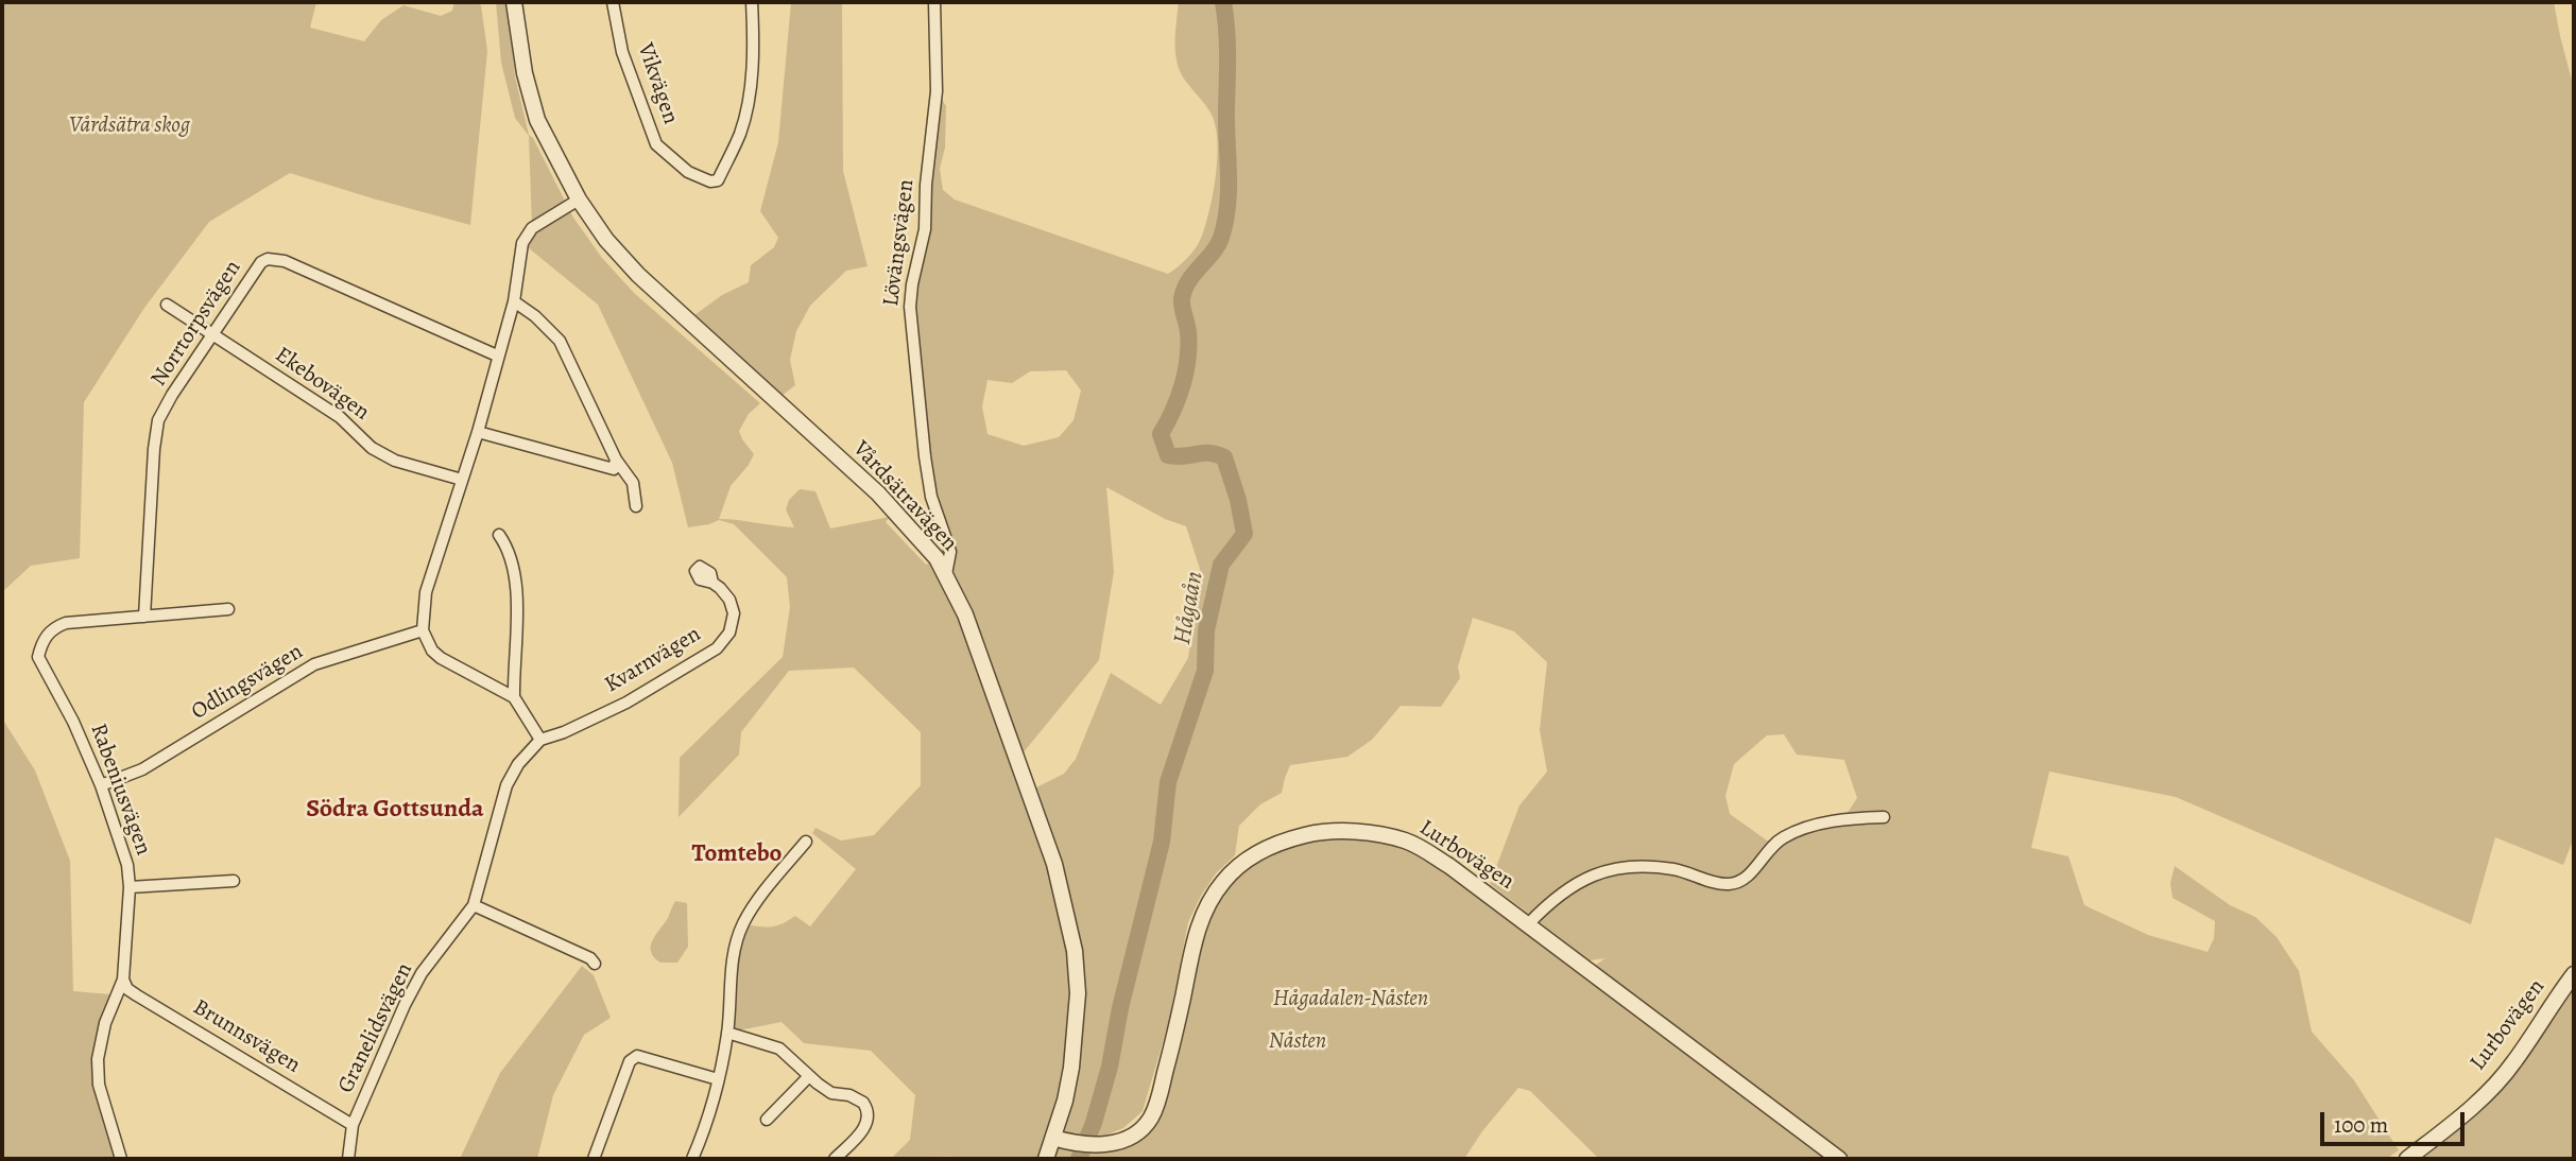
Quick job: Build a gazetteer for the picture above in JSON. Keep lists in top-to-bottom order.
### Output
{
  "streets": {
    "street": [
      "Vikvägen",
      "Lövängsvägen",
      "Norrtorpsvägen",
      "Ekebovägen",
      "Vårdsätravägen",
      "Kvarnvägen",
      "Odlingsvägen",
      "Rabeniusvägen",
      "Lurbovägen",
      "Granelidsvägen",
      "Brunnsvägen"
    ]
  },
  "crossings": [
    ["Lövängsvägen", "Vårdsätravägen"],
    ["Norrtorpsvägen", "Ekebovägen"],
    ["Norrtorpsvägen", "Rabeniusvägen"],
    ["Vårdsätravägen", "Lurbovägen"],
    ["Kvarnvägen", "Granelidsvägen"],
    ["Odlingsvägen", "Rabeniusvägen"],
    ["Rabeniusvägen", "Brunnsvägen"],
    ["Granelidsvägen", "Brunnsvägen"]
  ],
  "districts": ["Södra Gottsunda", "Tomtebo"],
  "water": ["Hågaån"],
  "parks": ["Vårdsätra skog", "Hågadalen-Nåsten", "Nåsten"],
  "scale_bar": "100 m"
}
